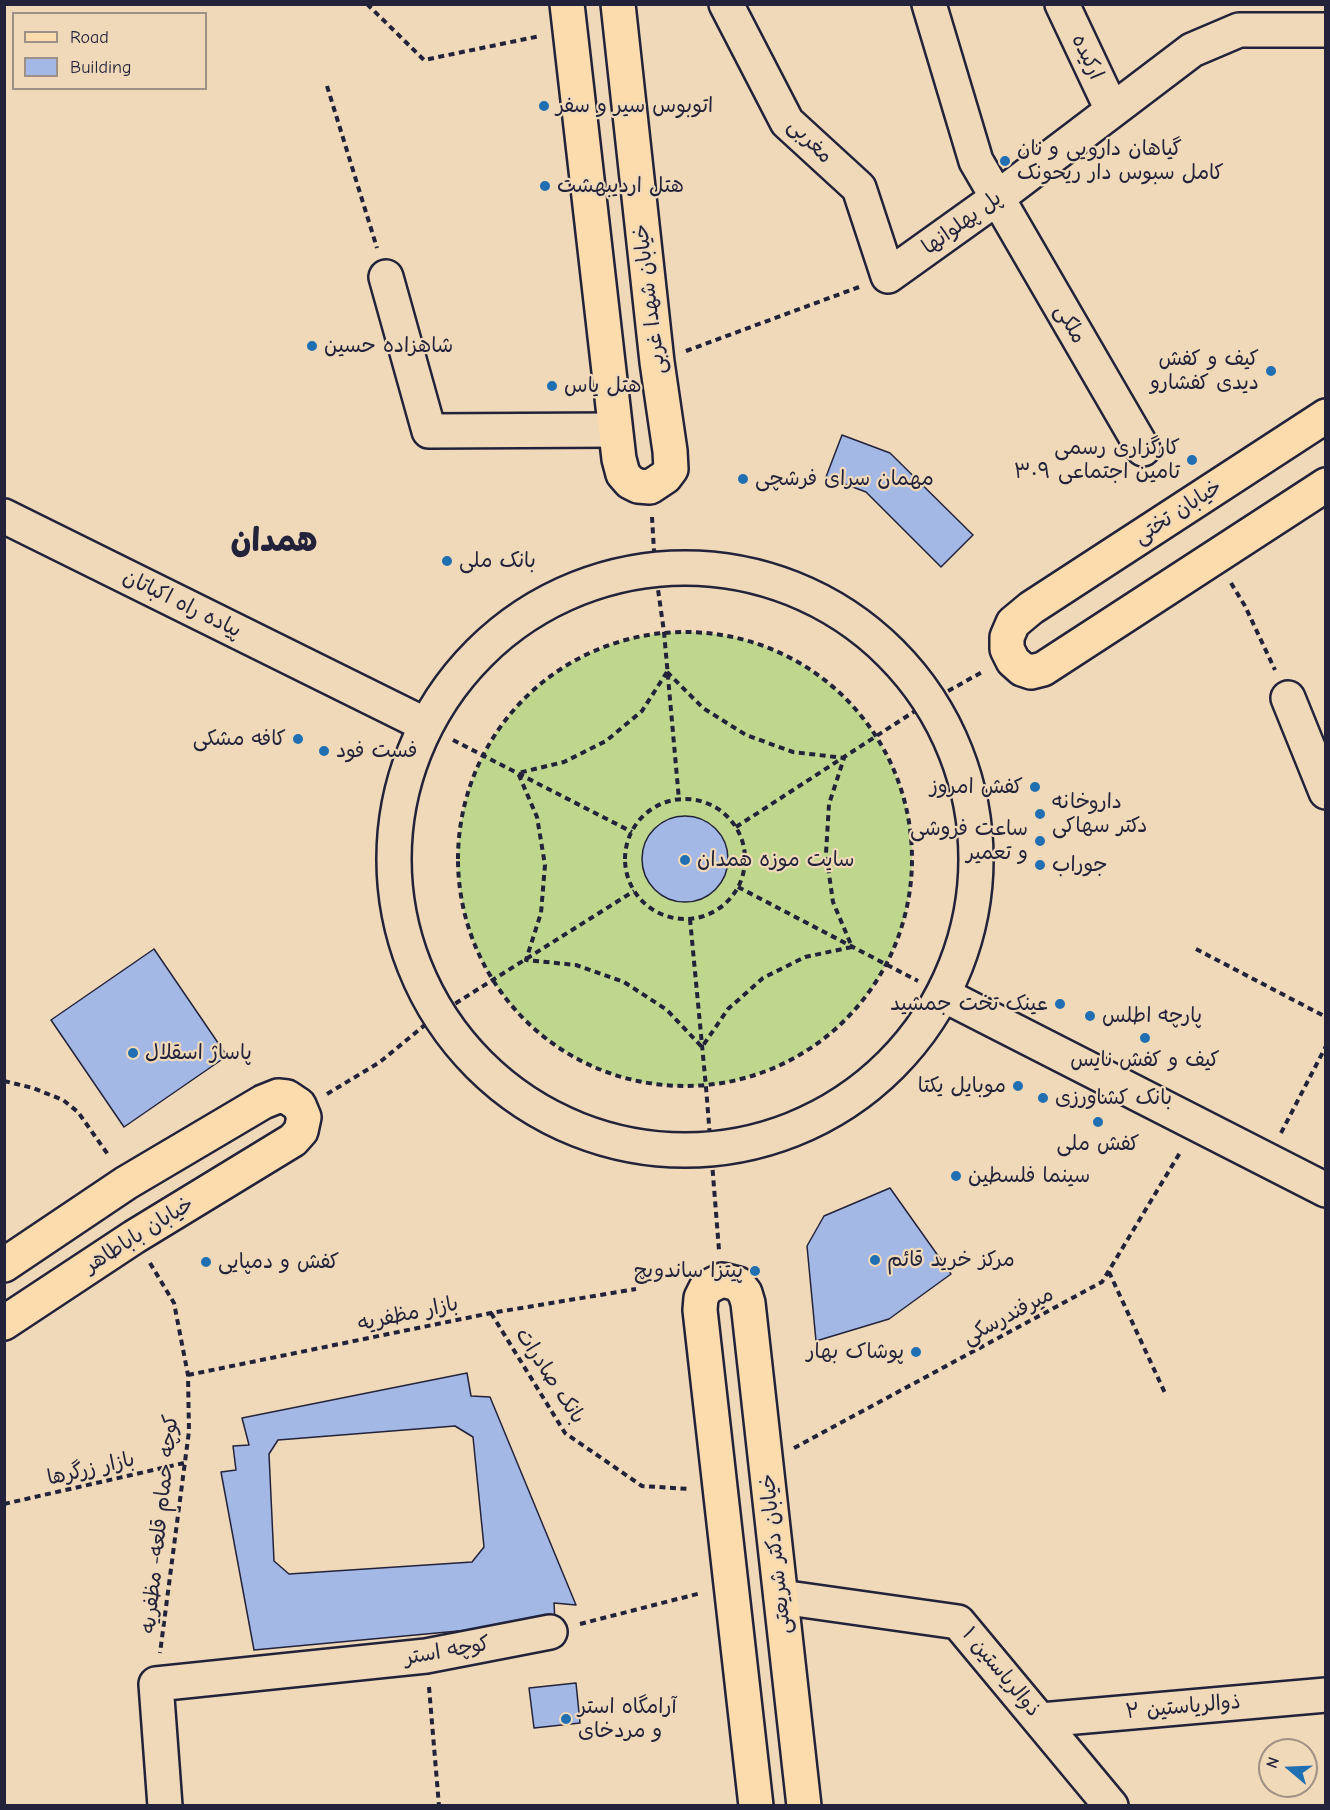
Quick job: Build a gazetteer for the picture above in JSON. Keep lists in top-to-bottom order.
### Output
{
  "streets": {
    "main road": [
      "خیابان شهدا غربی",
      "خیابان تختی",
      "خیابان باباطاهر",
      "خیابان دکتر شریعتی"
    ],
    "street": [
      "ارکیده",
      "مغربی",
      "پل پهلوانها",
      "ملکی",
      "پیاده راه اکباتان",
      "کوچه استر",
      "ذوالریاستین ۱",
      "ذوالریاستین ۲"
    ],
    "path": [
      "بازار مظفریه",
      "میرفندرسکی",
      "بانک صادرات",
      "بازار زرگرها",
      "کوچه حمام قلعه- مظفریه"
    ]
  },
  "crossings": [
    ["ارکیده", "پل پهلوانها"],
    ["مغربی", "پل پهلوانها"],
    ["پل پهلوانها", "ملکی"],
    ["خیابان باباطاهر", "کوچه حمام قلعه- مظفریه"],
    ["بازار مظفریه", "بانک صادرات"],
    ["بازار مظفریه", "کوچه حمام قلعه- مظفریه"],
    ["میرفندرسکی", "خیابان دکتر شریعتی"],
    ["بازار زرگرها", "کوچه حمام قلعه- مظفریه"],
    ["کوچه حمام قلعه- مظفریه", "کوچه استر"],
    ["خیابان دکتر شریعتی", "ذوالریاستین ۱"],
    ["ذوالریاستین ۱", "ذوالریاستین ۲"]
  ],
  "districts": ["همدان"],
  "places": [
    "اتوبوس سیر و سفر",
    "گیاهان دارویی و نان کامل سبوس دار ریحونک",
    "هتل اردیبهشت",
    "شاهزاده حسین",
    "کیف و کفش دیدی کفشارو",
    "هتل یاس",
    "کارگزاری رسمی ۳۰۹ تامین اجتماعی",
    "مهمان سرای فرشچی",
    "بانک ملی",
    "کافه مشکی",
    "فست فود",
    "کفش امروز",
    "داروخانه دکتر سهاکی",
    "ساعت فروشی و تعمیر",
    "سایت موزه همدان",
    "جوراب",
    "عینک تخت جمشید",
    "پارچه اطلس",
    "کیف و کفش نایس",
    "پاساژ اسقلال",
    "موبایل یکتا",
    "بانک کشاورزی",
    "کفش ملی",
    "سینما فلسطین",
    "مرکز خرید قائم",
    "کفش و دمپایی",
    "پیتزا ساندویچ",
    "پوشاک بهار",
    "آرامگاه استر و مردخای"
  ],
  "legend": ["Road", "Building"],
  "north": "left"
}
